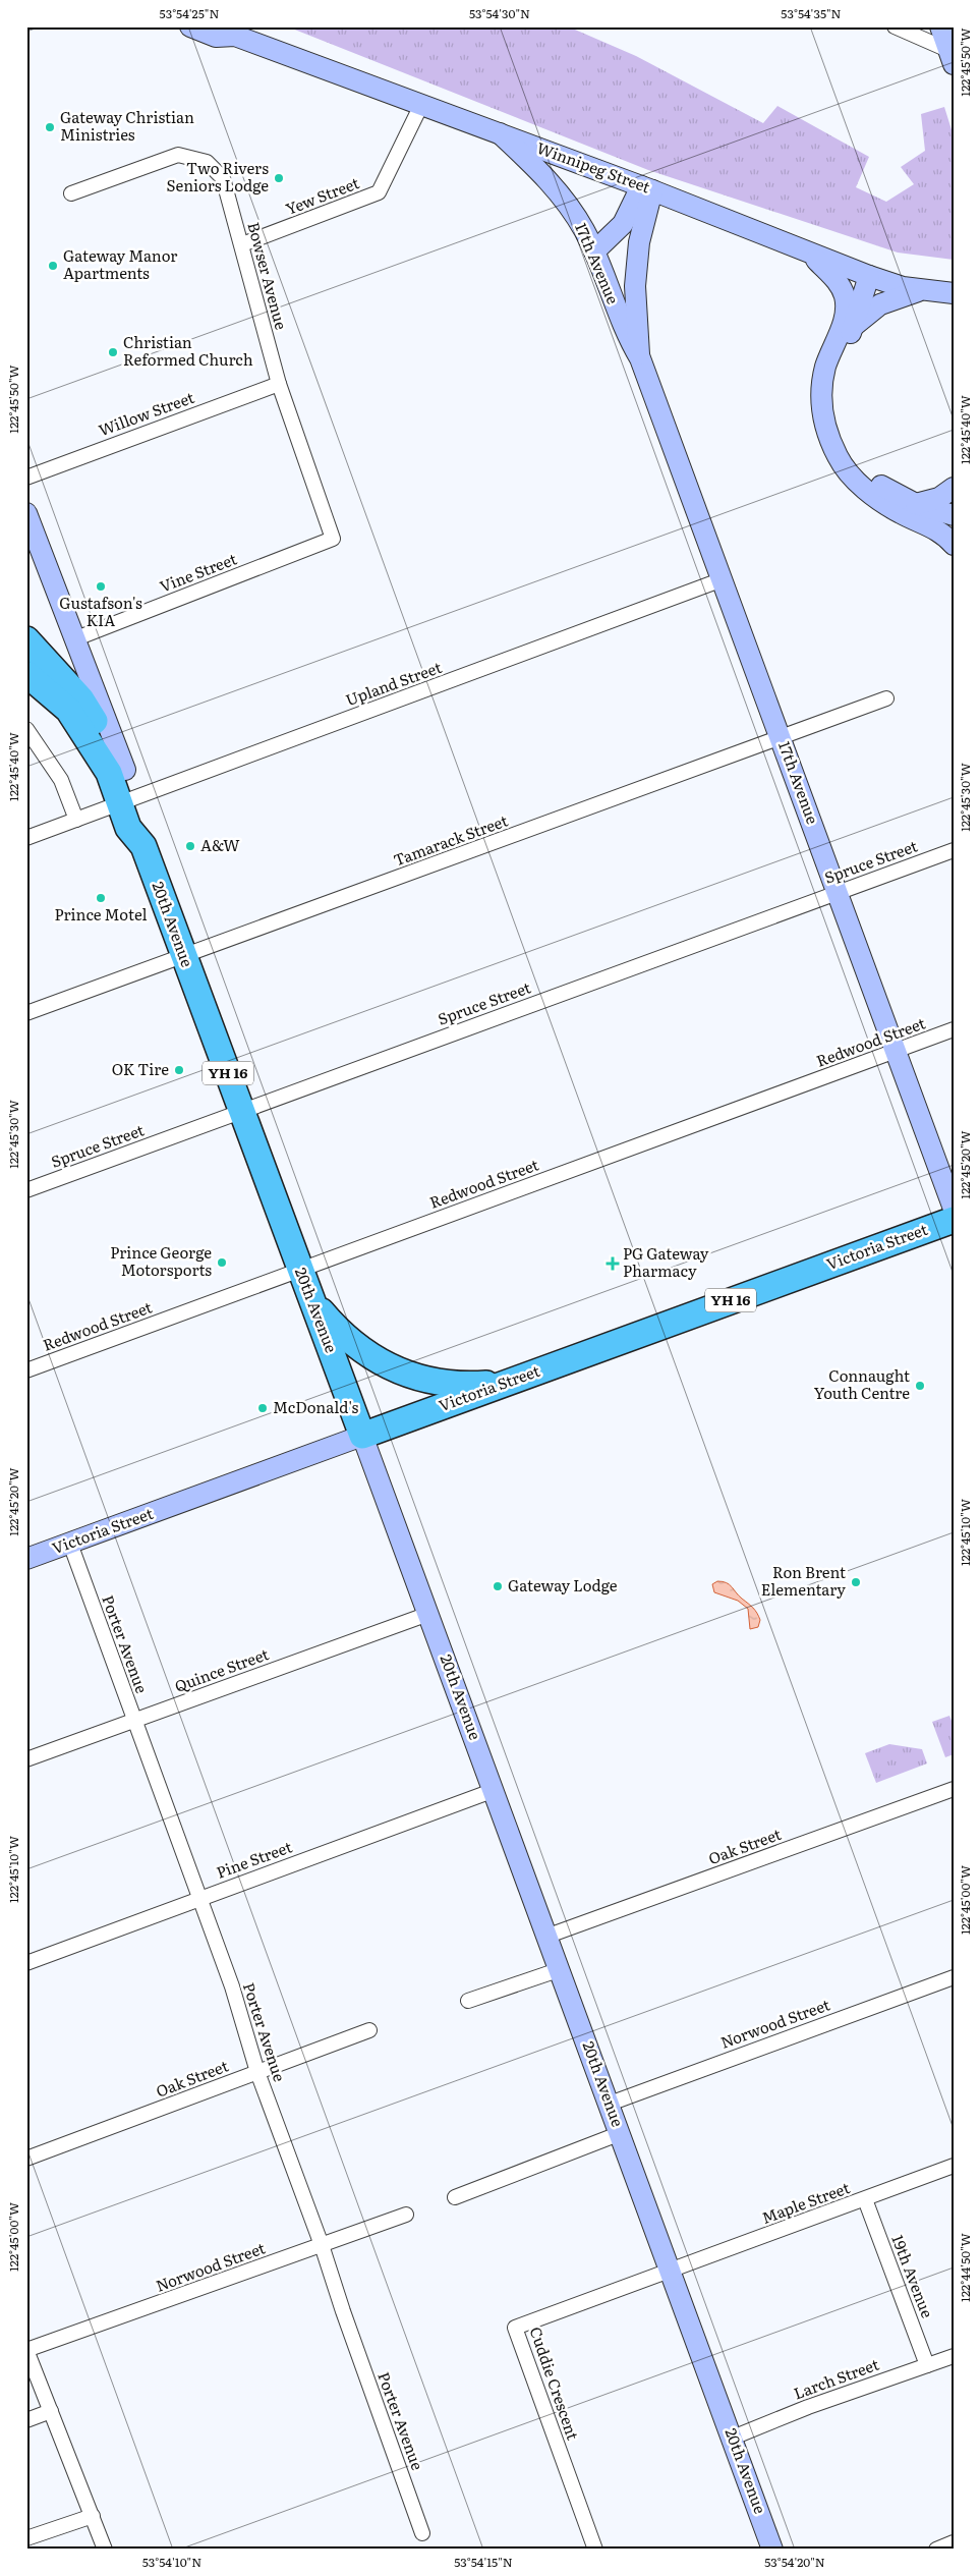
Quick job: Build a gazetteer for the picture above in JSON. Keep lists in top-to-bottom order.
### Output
{
  "streets": {
    "highway": ["20th Avenue", "YH 16", "Victoria Street"],
    "street": [
      "Winnipeg Street",
      "Yew Street",
      "17th Avenue",
      "Bowser Avenue",
      "Willow Street",
      "Vine Street",
      "Upland Street",
      "Tamarack Street",
      "Spruce Street",
      "Redwood Street",
      "Porter Avenue",
      "Quince Street",
      "Oak Street",
      "Pine Street",
      "Norwood Street",
      "Maple Street",
      "19th Avenue",
      "Larch Street",
      "Cuddie Crescent"
    ]
  },
  "crossings": [
    ["Winnipeg Street", "Yew Street"],
    ["Winnipeg Street", "17th Avenue"],
    ["Yew Street", "Bowser Avenue"],
    ["17th Avenue", "Upland Street"],
    ["17th Avenue", "Tamarack Street"],
    ["17th Avenue", "Spruce Street"],
    ["17th Avenue", "Redwood Street"],
    ["Bowser Avenue", "Willow Street"],
    ["Bowser Avenue", "Vine Street"],
    ["Vine Street", "20th Avenue"],
    ["Upland Street", "20th Avenue"],
    ["Upland Street", "YH 16"],
    ["Tamarack Street", "20th Avenue"],
    ["Spruce Street", "20th Avenue"],
    ["20th Avenue", "Redwood Street"],
    ["20th Avenue", "YH 16"],
    ["20th Avenue", "Victoria Street"],
    ["20th Avenue", "Quince Street"],
    ["20th Avenue", "Oak Street"],
    ["20th Avenue", "Pine Street"],
    ["20th Avenue", "Norwood Street"],
    ["20th Avenue", "Maple Street"],
    ["20th Avenue", "Larch Street"],
    ["20th Avenue", "Cuddie Crescent"],
    ["Victoria Street", "Porter Avenue"],
    ["Porter Avenue", "Quince Street"],
    ["Porter Avenue", "Oak Street"],
    ["Porter Avenue", "Pine Street"],
    ["Porter Avenue", "Norwood Street"],
    ["Maple Street", "19th Avenue"],
    ["Maple Street", "Cuddie Crescent"],
    ["19th Avenue", "Larch Street"]
  ],
  "places": {
    "other": [
      "Gateway Christian Ministries",
      "Two Rivers Seniors Lodge",
      "Gateway Manor Apartments",
      "Christian Reformed Church",
      "Gustafson's KIA",
      "A&W",
      "Prince Motel",
      "OK Tire",
      "Prince George Motorsports",
      "Connaught Youth Centre",
      "McDonald's",
      "Ron Brent Elementary",
      "Gateway Lodge"
    ],
    "health": ["PG Gateway Pharmacy"]
  },
  "coordinates": [
    "53°54'25\"N",
    "53°54'30\"N",
    "53°54'35\"N",
    "122°45'50\"W",
    "122°45'40\"W",
    "122°45'30\"W",
    "122°45'20\"W",
    "122°45'10\"W",
    "122°45'00\"W",
    "122°44'50\"W",
    "53°54'10\"N",
    "53°54'15\"N",
    "53°54'20\"N"
  ]
}
